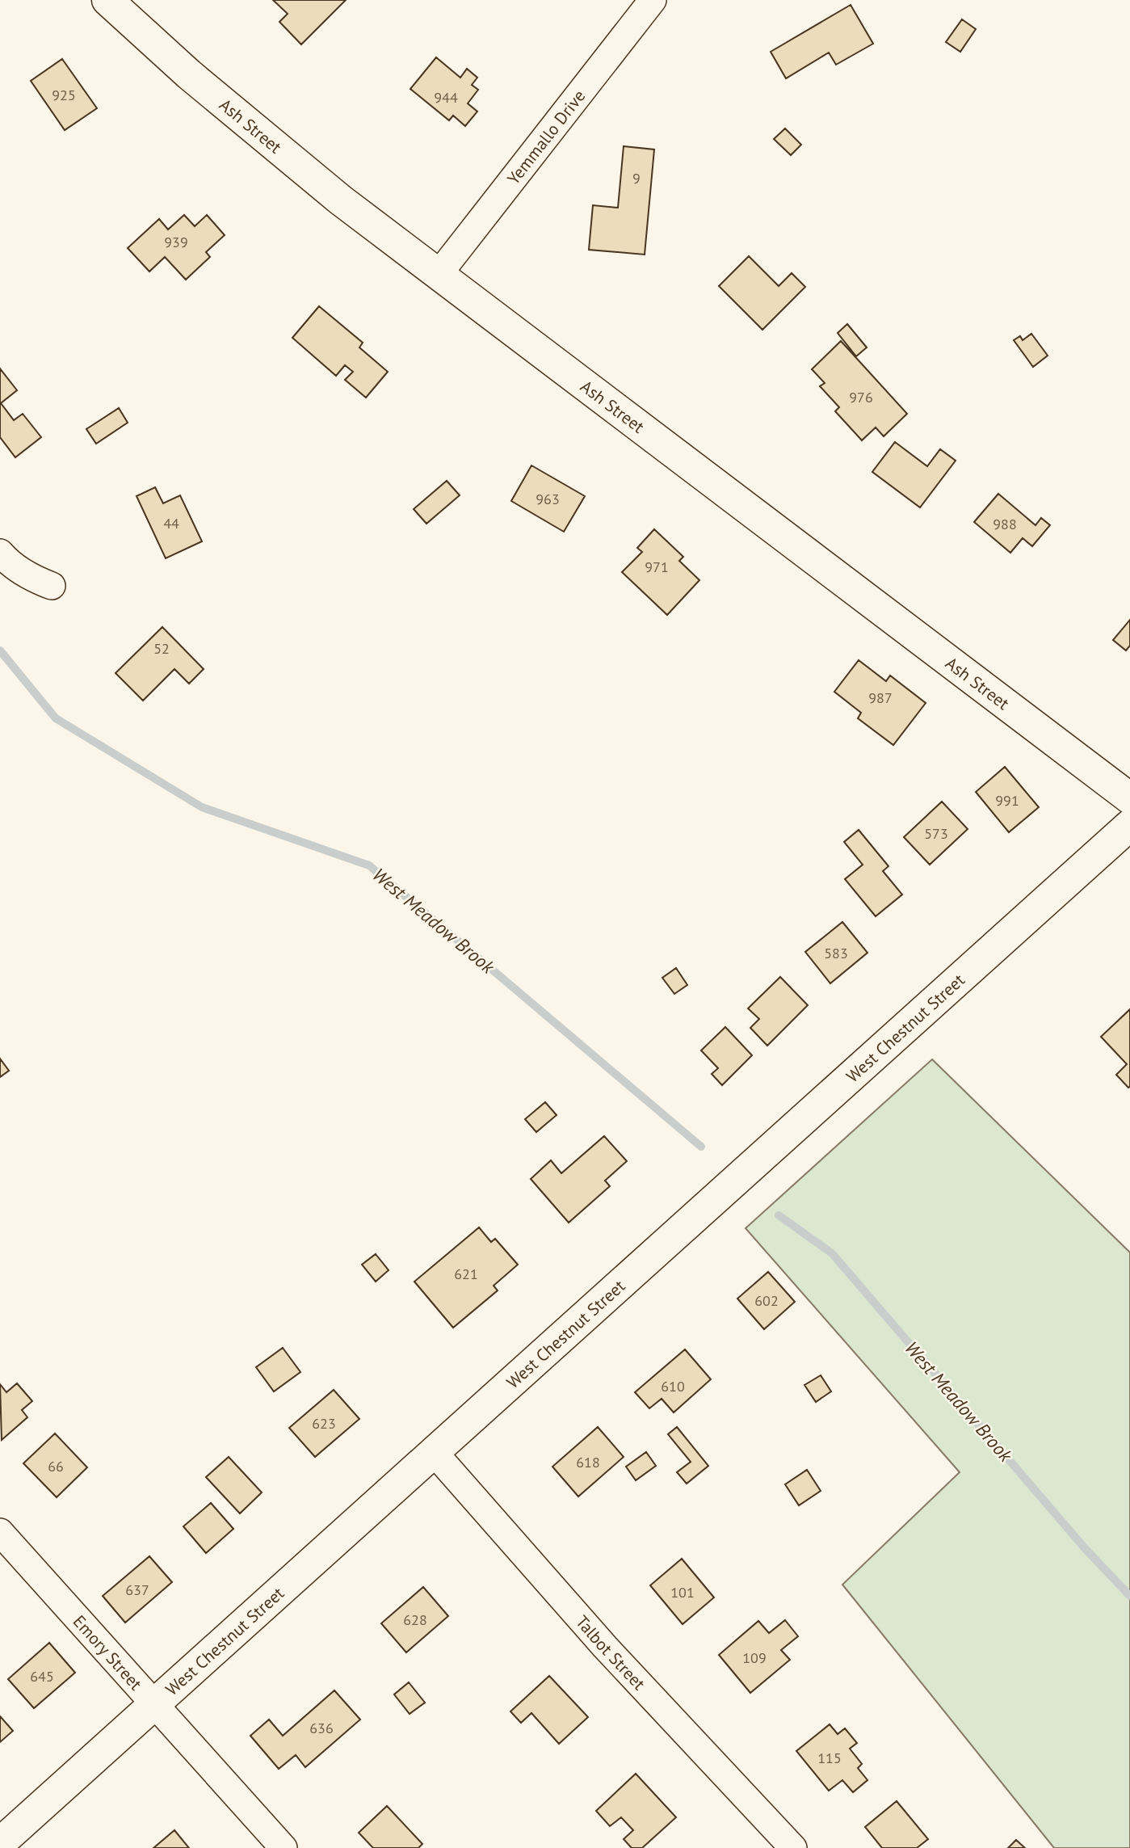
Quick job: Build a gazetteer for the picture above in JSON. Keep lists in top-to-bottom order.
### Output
{
  "streets": {
    "main road": ["Ash Street", "West Chestnut Street"],
    "street": ["Yemmallo Drive", "Emory Street", "Talbot Street"]
  },
  "crossings": [
    ["Ash Street", "Yemmallo Drive"],
    ["West Chestnut Street", "Emory Street"],
    ["West Chestnut Street", "Talbot Street"]
  ],
  "water": ["West Meadow Brook"],
  "house_numbers": [
    "925",
    "944",
    "9",
    "939",
    "976",
    "963",
    "44",
    "988",
    "971",
    "52",
    "987",
    "991",
    "573",
    "583",
    "621",
    "602",
    "610",
    "623",
    "618",
    "66",
    "637",
    "101",
    "628",
    "109",
    "645",
    "636",
    "115"
  ]
}
